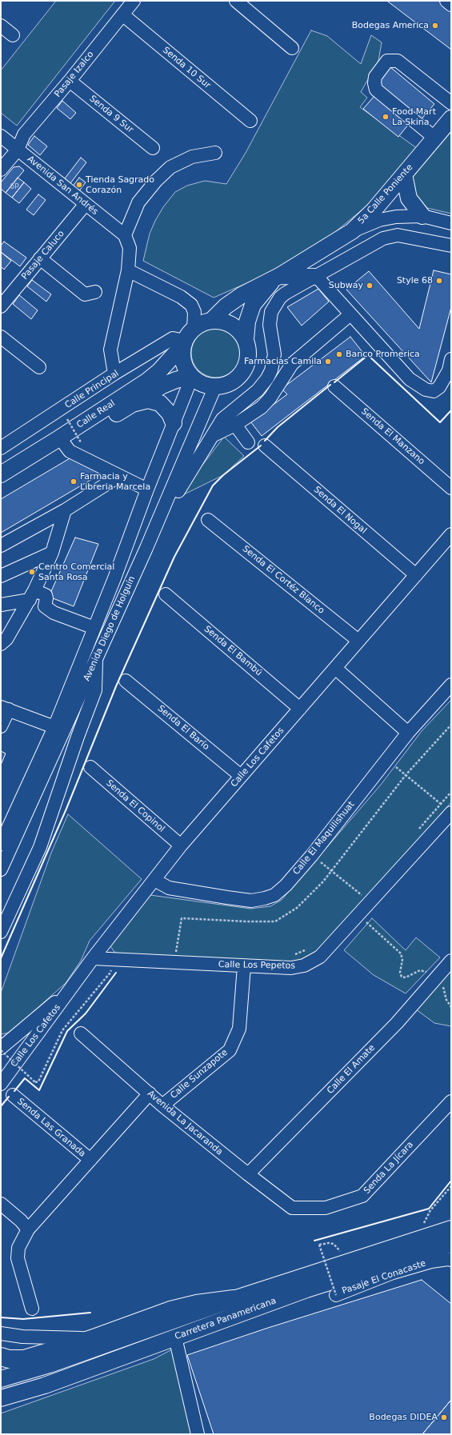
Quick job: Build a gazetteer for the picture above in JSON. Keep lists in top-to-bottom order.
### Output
{
  "streets": {
    "main road": ["5a Calle Poniente", "Calle Real", "Carretera Panamericana"],
    "street": [
      "Senda 10 Sur",
      "Pasaje Izalco",
      "Senda 9 Sur",
      "Avenida San Andrés",
      "Pasaje Caluco",
      "Calle Principal",
      "Senda El Manzano",
      "Senda El Nogal",
      "Senda El Cortéz Blanco",
      "Avenida Diego de Holguín",
      "Senda El Bambú",
      "Senda El Barío",
      "Calle Los Cafetos",
      "Senda El Copinol",
      "Calle El Maquilishuat",
      "Calle Los Pepetos",
      "Calle El Amate",
      "Calle Sunzapote",
      "Avenida La Jacaranda",
      "Senda Las Granada",
      "Senda La Jícara",
      "Pasaje El Conacaste"
    ]
  },
  "crossings": [
    ["Senda 10 Sur", "Pasaje Izalco"],
    ["Pasaje Izalco", "Senda 9 Sur"],
    ["Pasaje Izalco", "Avenida San Andrés"],
    ["Avenida San Andrés", "Pasaje Caluco"],
    ["5a Calle Poniente", "Calle Principal"],
    ["5a Calle Poniente", "Calle Real"],
    ["5a Calle Poniente", "Avenida Diego de Holguín"],
    ["Calle Principal", "Calle Real"],
    ["Calle Principal", "Avenida Diego de Holguín"],
    ["Calle Real", "Avenida Diego de Holguín"],
    ["Senda El Nogal", "Calle Los Cafetos"],
    ["Senda El Cortéz Blanco", "Calle Los Cafetos"],
    ["Senda El Bambú", "Calle Los Cafetos"],
    ["Senda El Barío", "Calle Los Cafetos"],
    ["Calle Los Cafetos", "Senda El Copinol"],
    ["Calle Los Cafetos", "Calle El Maquilishuat"],
    ["Calle Los Cafetos", "Calle Los Pepetos"],
    ["Calle Los Pepetos", "Calle Sunzapote"],
    ["Calle El Amate", "Avenida La Jacaranda"],
    ["Calle Sunzapote", "Avenida La Jacaranda"],
    ["Avenida La Jacaranda", "Senda La Jícara"]
  ],
  "places": [
    "Bodegas America",
    "Food Mart La Skina",
    "Tienda Sagrado Corazón",
    "Style 68",
    "Subway",
    "Banco Promerica",
    "Farmacias Camila",
    "Farmacia y Libreria Marcela",
    "Centro Comercial Santa Rosa",
    "Bodegas DIDEA"
  ],
  "house_numbers": ["6P"]
}
